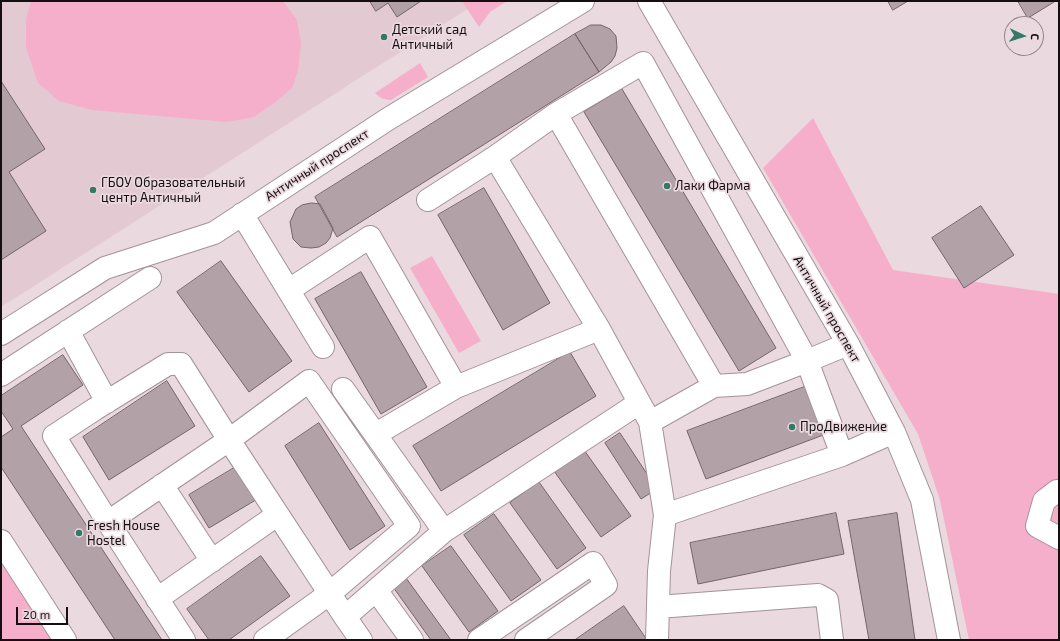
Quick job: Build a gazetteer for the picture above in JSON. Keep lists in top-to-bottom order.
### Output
{
  "streets": {
    "street": ["Античный проспект"]
  },
  "places": [
    "Детский сад Античный",
    "Лаки Фарма",
    "ГБОУ Образовательный центр Античный",
    "ПроДвижение",
    "Fresh House Hostel"
  ],
  "scale_bar": "20 m",
  "north": "right"
}
